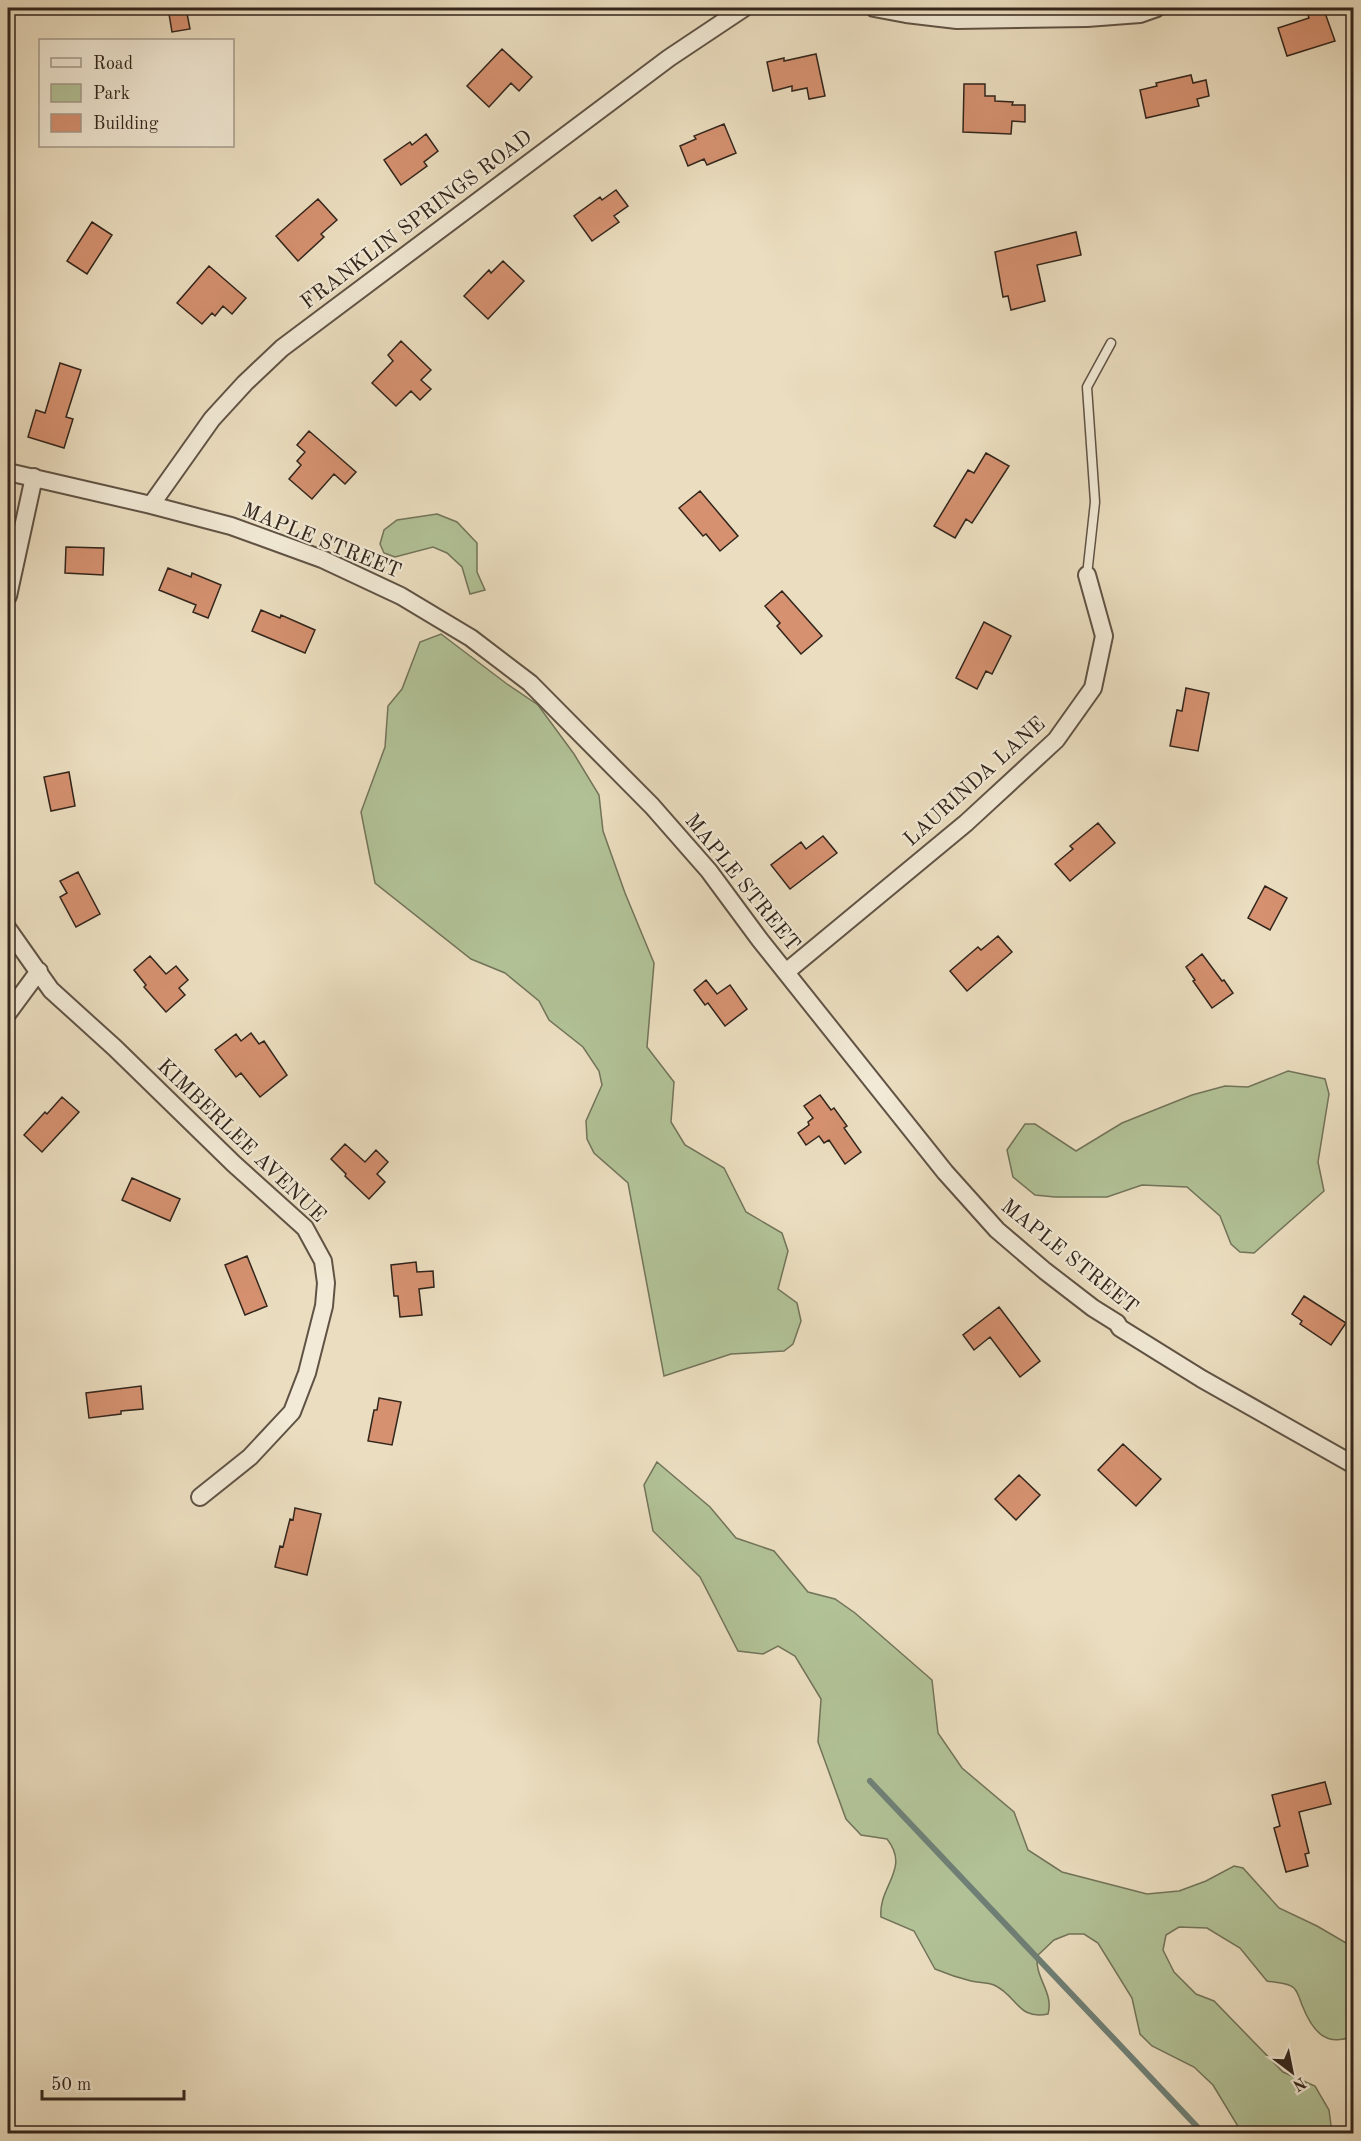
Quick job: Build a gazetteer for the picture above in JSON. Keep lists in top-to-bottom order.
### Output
{
  "streets": {
    "street": [
      "FRANKLIN SPRINGS ROAD",
      "MAPLE STREET",
      "LAURINDA LANE",
      "KIMBERLEE AVENUE"
    ]
  },
  "crossings": [
    ["FRANKLIN SPRINGS ROAD", "MAPLE STREET"],
    ["MAPLE STREET", "LAURINDA LANE"]
  ],
  "legend": ["Road", "Park", "Building"],
  "scale_bar": "50 m",
  "north": "bottom right"
}
